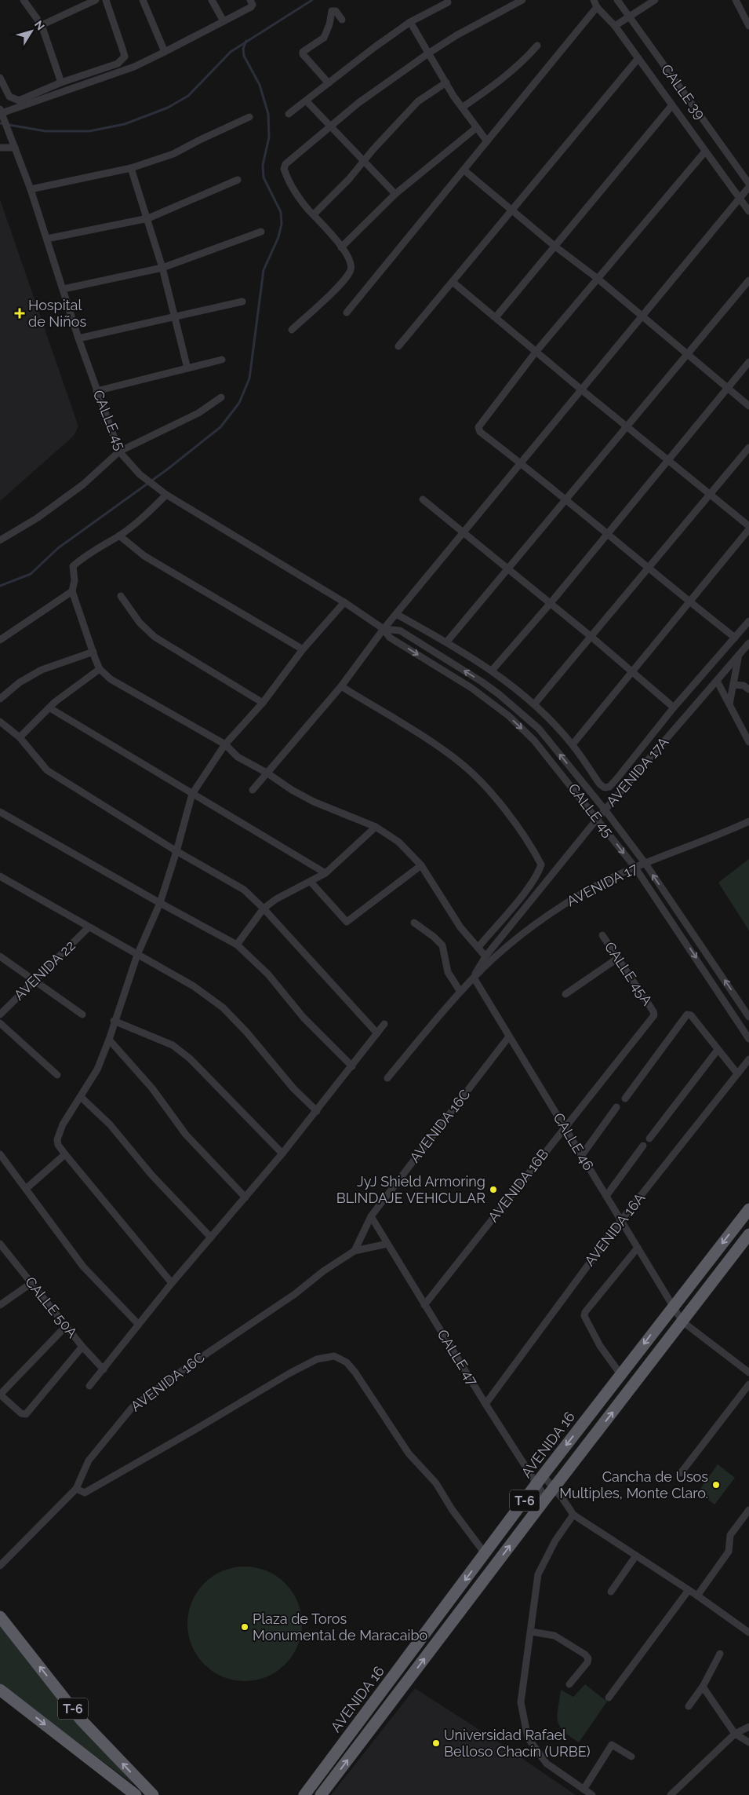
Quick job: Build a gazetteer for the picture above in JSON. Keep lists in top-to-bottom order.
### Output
{
  "streets": {
    "highway": ["AVENIDA 16", "T-6"],
    "street": [
      "CALLE 39",
      "CALLE 45",
      "AVENIDA 17A",
      "AVENIDA 17",
      "AVENIDA 22",
      "CALLE 45A",
      "AVENIDA 16C",
      "CALLE 46",
      "AVENIDA 16B",
      "AVENIDA 16A",
      "CALLE 50A",
      "CALLE 47"
    ]
  },
  "crossings": [
    ["CALLE 45", "AVENIDA 17A"],
    ["CALLE 45", "AVENIDA 17"],
    ["AVENIDA 17A", "AVENIDA 17"],
    ["AVENIDA 17A", "CALLE 46"],
    ["AVENIDA 17", "CALLE 46"],
    ["CALLE 45A", "AVENIDA 16B"],
    ["AVENIDA 16C", "CALLE 46"],
    ["AVENIDA 16C", "CALLE 47"],
    ["CALLE 46", "AVENIDA 16B"],
    ["CALLE 46", "AVENIDA 16A"],
    ["CALLE 46", "AVENIDA 16"],
    ["AVENIDA 16B", "CALLE 47"],
    ["AVENIDA 16A", "CALLE 47"],
    ["CALLE 47", "AVENIDA 16"]
  ],
  "places": {
    "health": ["Hospital de Niños"],
    "other": [
      "JyJ Shield Armoring BLINDAJE VEHICULAR",
      "Cancha de Usos Multiples, Monte Claro.",
      "Plaza de Toros Monumental de Maracaibo",
      "Universidad Rafael Belloso Chacín (URBE)"
    ]
  },
  "north": "top right"
}
